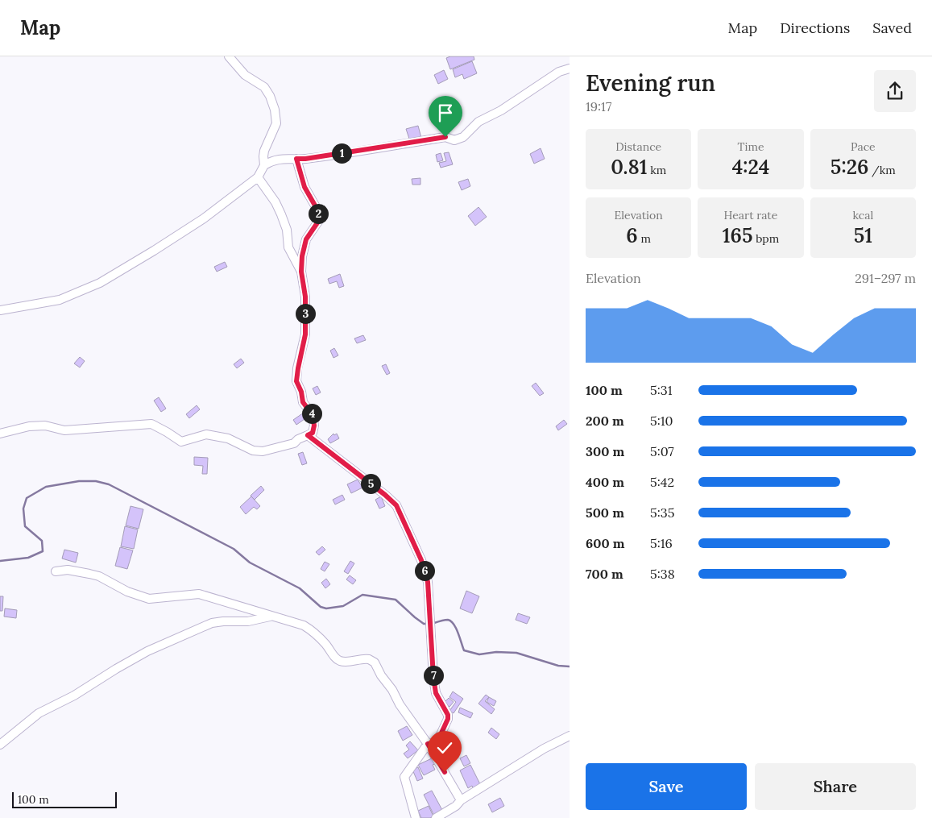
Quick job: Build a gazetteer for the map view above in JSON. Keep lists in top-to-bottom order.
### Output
{
  "scale_bar": "100 m",
  "page": {
    "header": "Map",
    "nav": ["Map", "Directions", "Saved"],
    "heading": ["Evening run", "19:17"],
    "stats": [
      ["Distance", "0.81 km"],
      ["Time", "4:24"],
      ["Pace", "5:26 /km"],
      ["Elevation", "6 m"],
      ["Heart rate", "165 bpm"],
      ["kcal", "51"]
    ],
    "pins": [
      "1",
      "2",
      "3",
      "4",
      "5",
      "6",
      "7"
    ],
    "chart": ["Elevation", "291–297 m"],
    "list": [
      {
        "name": "100 m",
        "note": "5:31"
      },
      {
        "name": "200 m",
        "note": "5:10"
      },
      {
        "name": "300 m",
        "note": "5:07"
      },
      {
        "name": "400 m",
        "note": "5:42"
      },
      {
        "name": "500 m",
        "note": "5:35"
      },
      {
        "name": "600 m",
        "note": "5:16"
      },
      {
        "name": "700 m",
        "note": "5:38"
      }
    ],
    "buttons": ["Save", "Share"],
    "scale": "100 m"
  }
}
